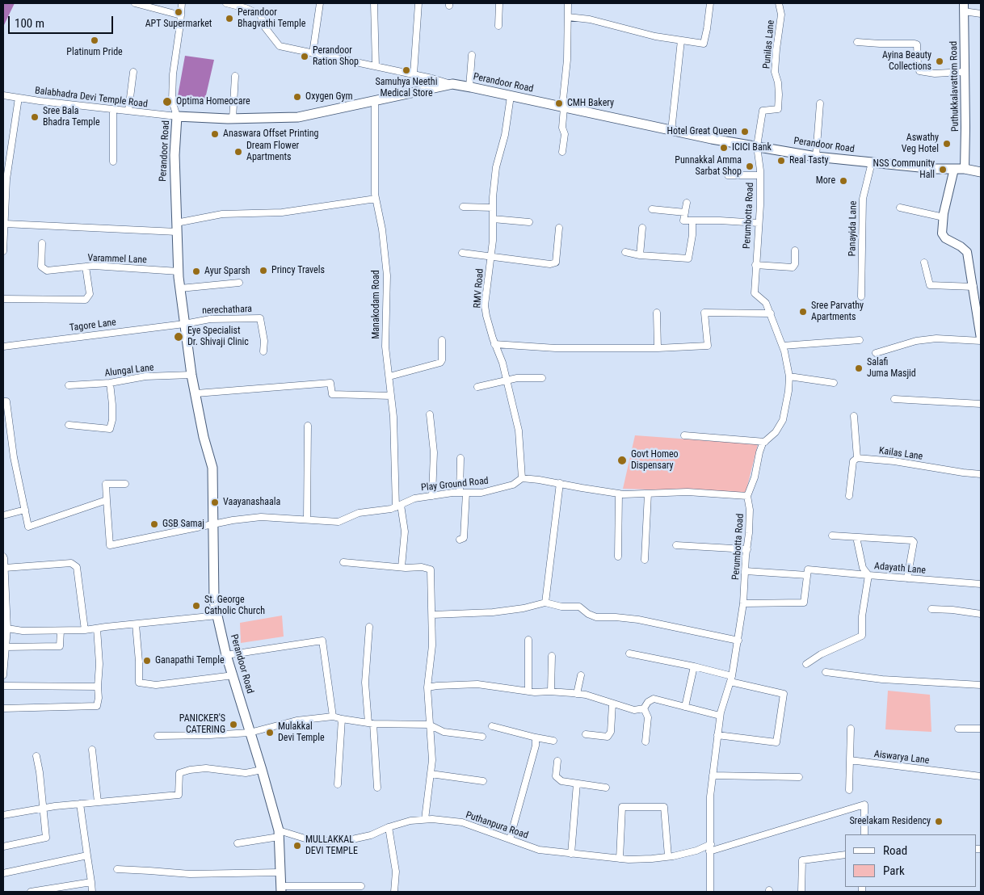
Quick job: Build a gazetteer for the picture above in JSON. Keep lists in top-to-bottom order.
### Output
{
  "streets": {
    "main road": ["Perandoor Road"],
    "street": [
      "Punilas Lane",
      "Puthukkalavattom Road",
      "Balabhadra Devi Temple Road",
      "Perumbotta Road",
      "Panayida Lane",
      "Varammel Lane",
      "RMV Road",
      "Manakodam Road",
      "nerechathara",
      "Tagore Lane",
      "Alungal Lane",
      "Kailas Lane",
      "Play Ground Road",
      "Adayath Lane",
      "Aiswarya Lane",
      "Puthanpura Road"
    ]
  },
  "crossings": [
    ["Punilas Lane", "Perandoor Road"],
    ["Punilas Lane", "Perumbotta Road"],
    ["Perandoor Road", "Puthukkalavattom Road"],
    ["Perandoor Road", "Balabhadra Devi Temple Road"],
    ["Perandoor Road", "Perumbotta Road"],
    ["Perandoor Road", "Panayida Lane"],
    ["Perandoor Road", "Varammel Lane"],
    ["Perandoor Road", "RMV Road"],
    ["Perandoor Road", "Manakodam Road"],
    ["Perandoor Road", "nerechathara"],
    ["Perandoor Road", "Tagore Lane"],
    ["Perandoor Road", "Alungal Lane"],
    ["Perandoor Road", "Play Ground Road"],
    ["Perandoor Road", "Puthanpura Road"],
    ["Perumbotta Road", "Puthanpura Road"],
    ["RMV Road", "Play Ground Road"],
    ["Manakodam Road", "Play Ground Road"],
    ["nerechathara", "Tagore Lane"]
  ],
  "places": [
    "APT Supermarket",
    "Perandoor Bhagvathi Temple",
    "Platinum Pride",
    "Perandoor Ration Shop",
    "Ayina Beauty Collections",
    "Samuhya Neethi Medical Store",
    "Oxygen Gym",
    "Optima Homeocare",
    "CMH Bakery",
    "Sree Bala Bhadra Temple",
    "Hotel Great Queen",
    "Anaswara Offset Printing",
    "Aswathy Veg Hotel",
    "ICICI Bank",
    "Dream Flower Apartments",
    "Real Tasty",
    "Punnakkal Amma Sarbat Shop",
    "NSS Community Hall",
    "More",
    "Princy Travels",
    "Ayur Sparsh",
    "Sree Parvathy Apartments",
    "Eye Specialist Dr. Shivaji Clinic",
    "Salafi Juma Masjid",
    "Govt Homeo Dispensary",
    "Vaayanashaala",
    "GSB Samaj",
    "St. George Catholic Church",
    "Ganapathi Temple",
    "PANICKER'S CATERING",
    "Mulakkal Devi Temple",
    "Sreelakam Residency",
    "MULLAKKAL DEVI TEMPLE"
  ],
  "legend": ["Road", "Park"],
  "scale_bar": "100 m"
}
